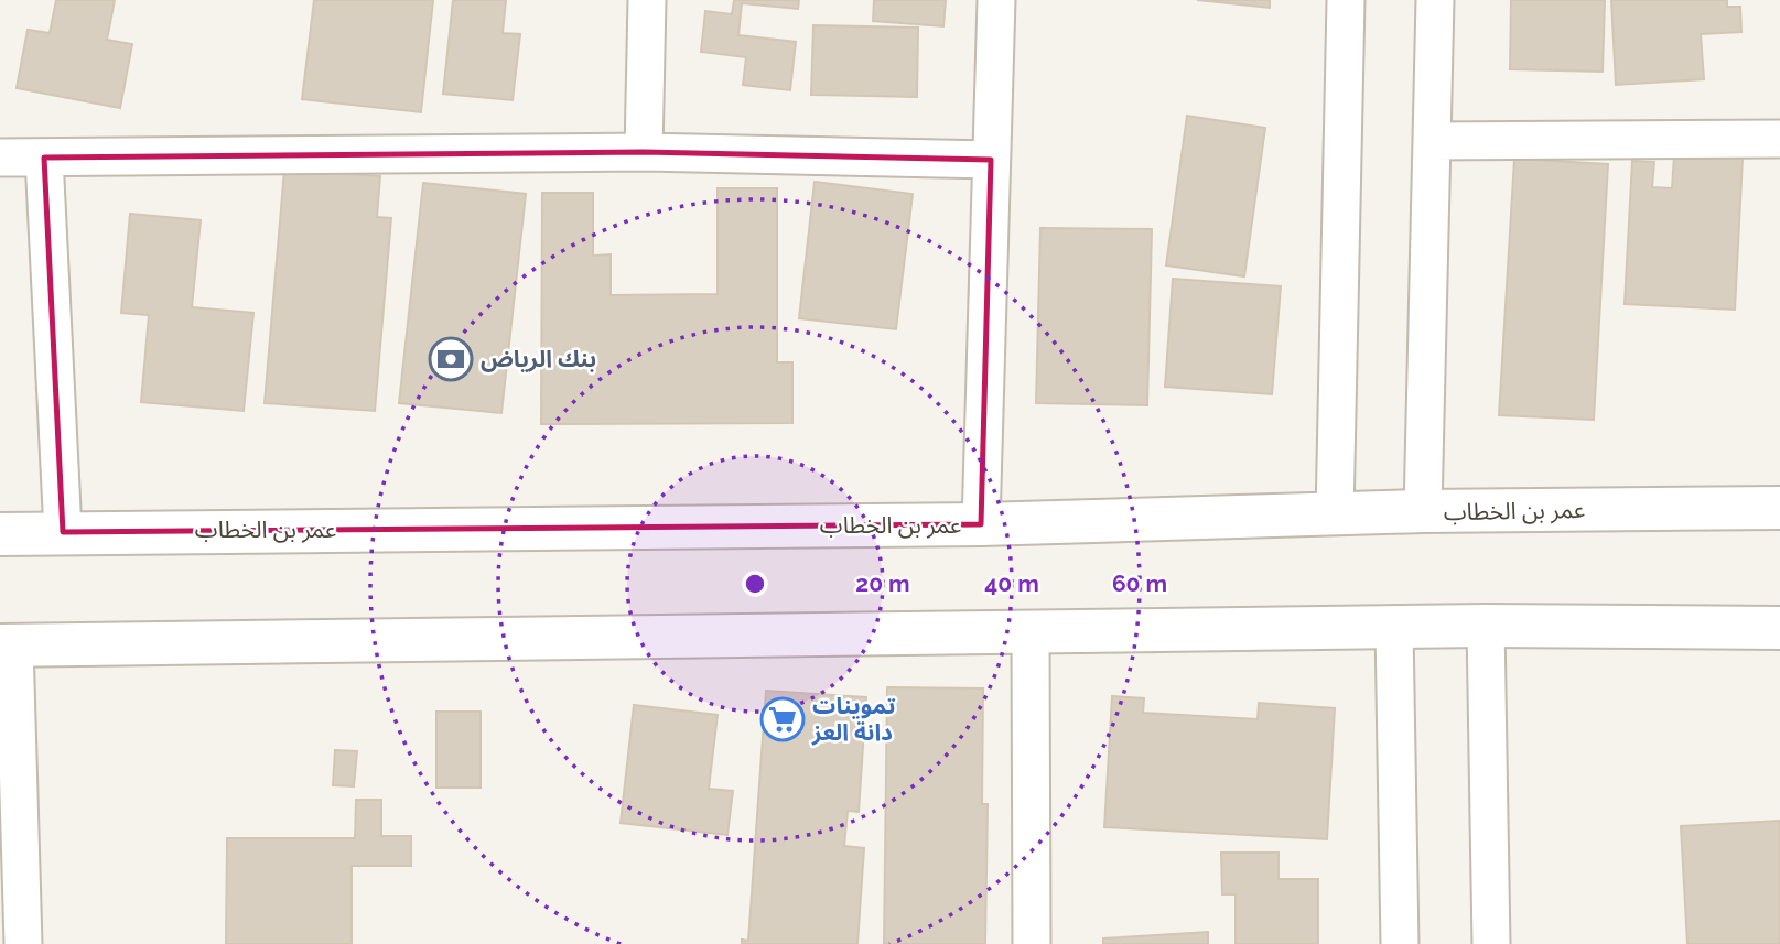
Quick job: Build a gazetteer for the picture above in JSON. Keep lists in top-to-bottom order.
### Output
{
  "streets": {
    "street": ["عمر بن الخطاب"]
  },
  "places": {
    "bank": ["بنك الرياض"],
    "supermarket": ["تموينات دانة العز"]
  },
  "rings": ["20 m", "40 m", "60 m"]
}
